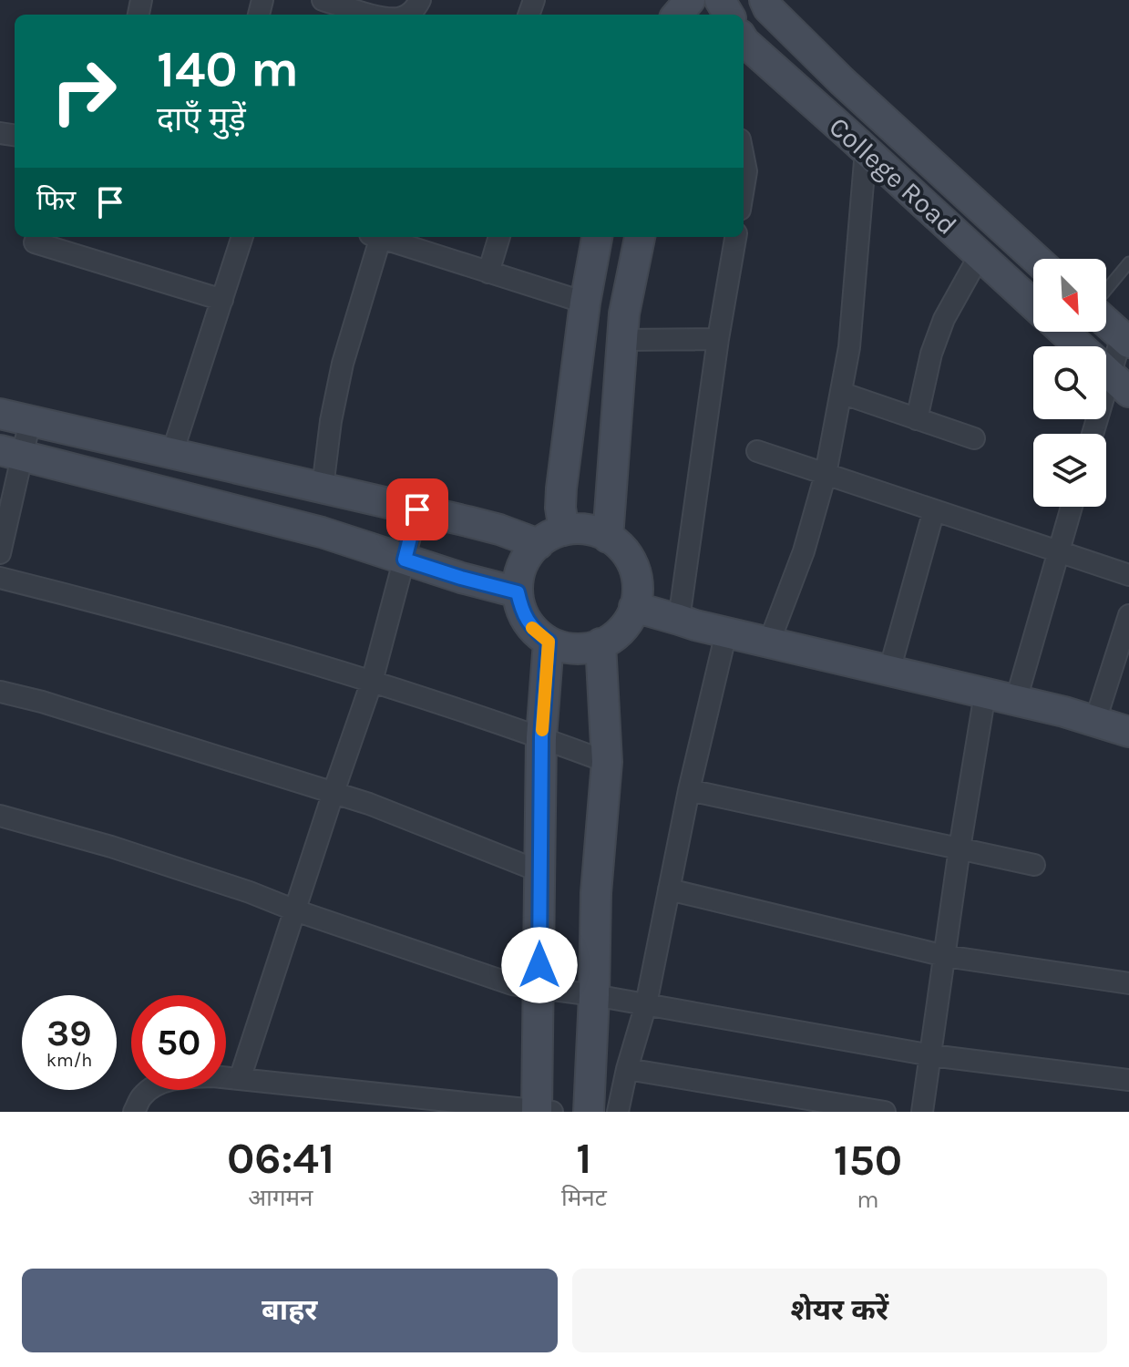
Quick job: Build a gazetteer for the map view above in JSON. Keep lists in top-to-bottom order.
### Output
{
  "streets": {
    "main road": ["College Road"]
  },
  "north": "bottom right",
  "page": {
    "turn": ["140 m", "दाएँ मुड़ें"],
    "then": "फिर",
    "speed": "39 km/h",
    "limit": "50",
    "eta": [
      "06:41",
      "आगमन",
      "1",
      "मिनट",
      "150",
      "m"
    ],
    "buttons": ["बाहर", "शेयर करें"]
  }
}
